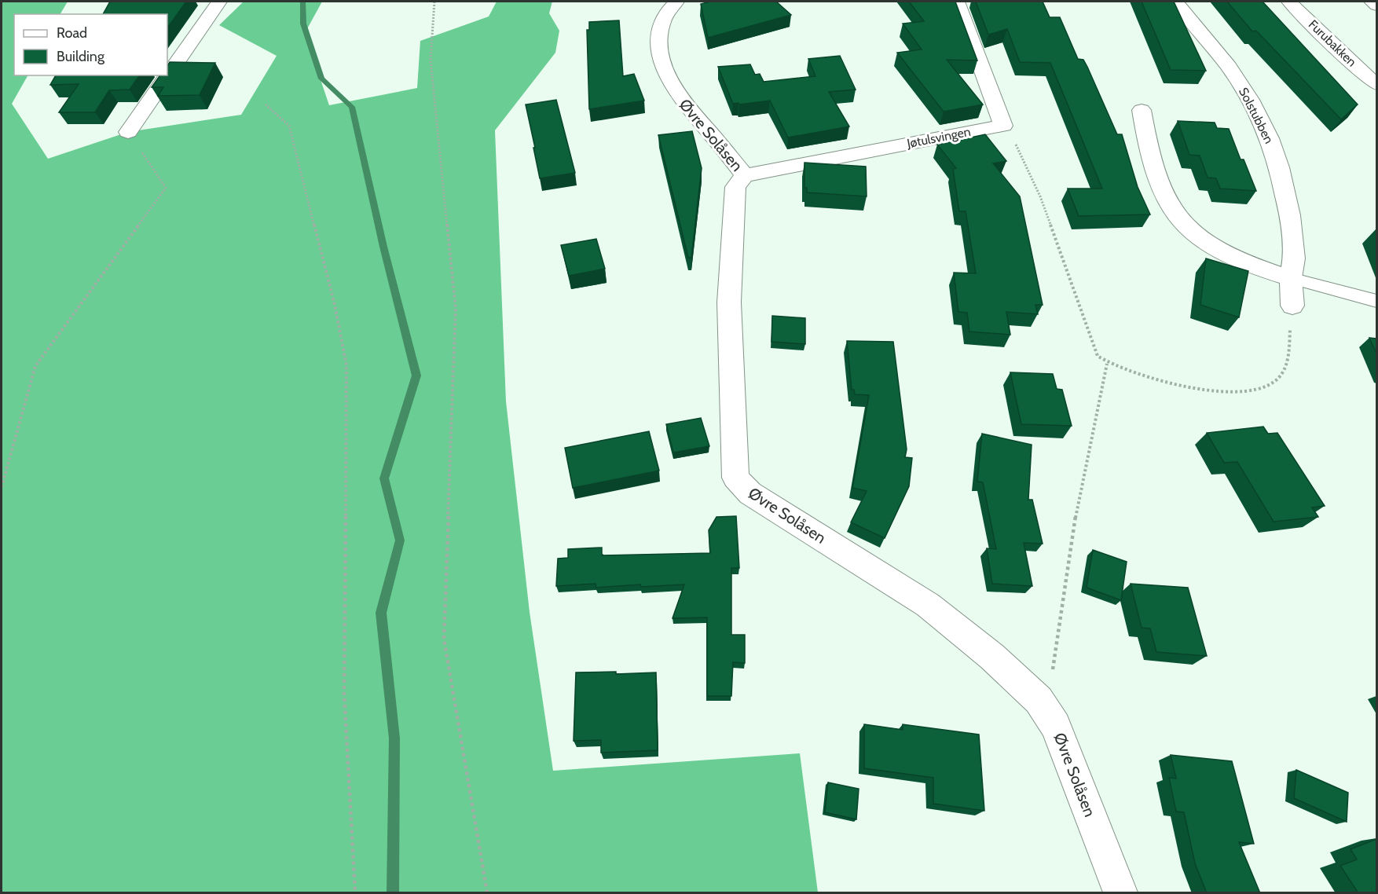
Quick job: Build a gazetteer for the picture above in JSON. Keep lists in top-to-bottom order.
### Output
{
  "streets": {
    "street": [
      "Furubakken",
      "Solstubben",
      "Øvre Solåsen",
      "Jøtulsvingen"
    ]
  },
  "crossings": [
    ["Øvre Solåsen", "Jøtulsvingen"]
  ],
  "legend": ["Road", "Building"]
}
